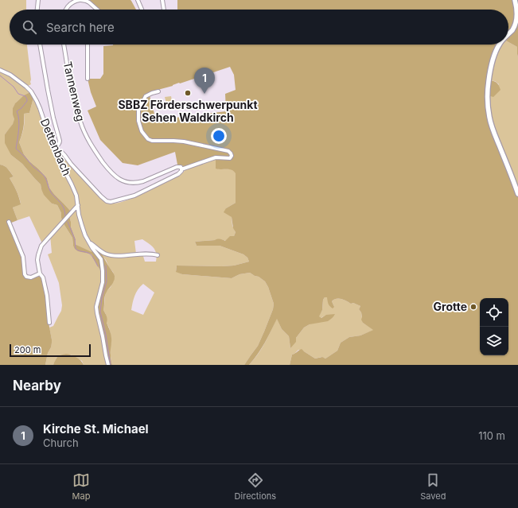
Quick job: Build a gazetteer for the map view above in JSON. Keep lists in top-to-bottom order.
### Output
{
  "streets": {
    "street": ["Tannenweg", "Dettenbach"]
  },
  "places": ["SBBZ Förderschwerpunkt Sehen Waldkirch", "Grotte"],
  "scale_bar": "200 m",
  "page": {
    "search": "Search here",
    "pins": "1",
    "scale": "200 m",
    "heading": "Nearby",
    "list": [
      {
        "mark": "1",
        "name": "Kirche St. Michael",
        "note": "Church",
        "value": "110 m"
      }
    ],
    "nav": ["Map", "Directions", "Saved"]
  }
}
